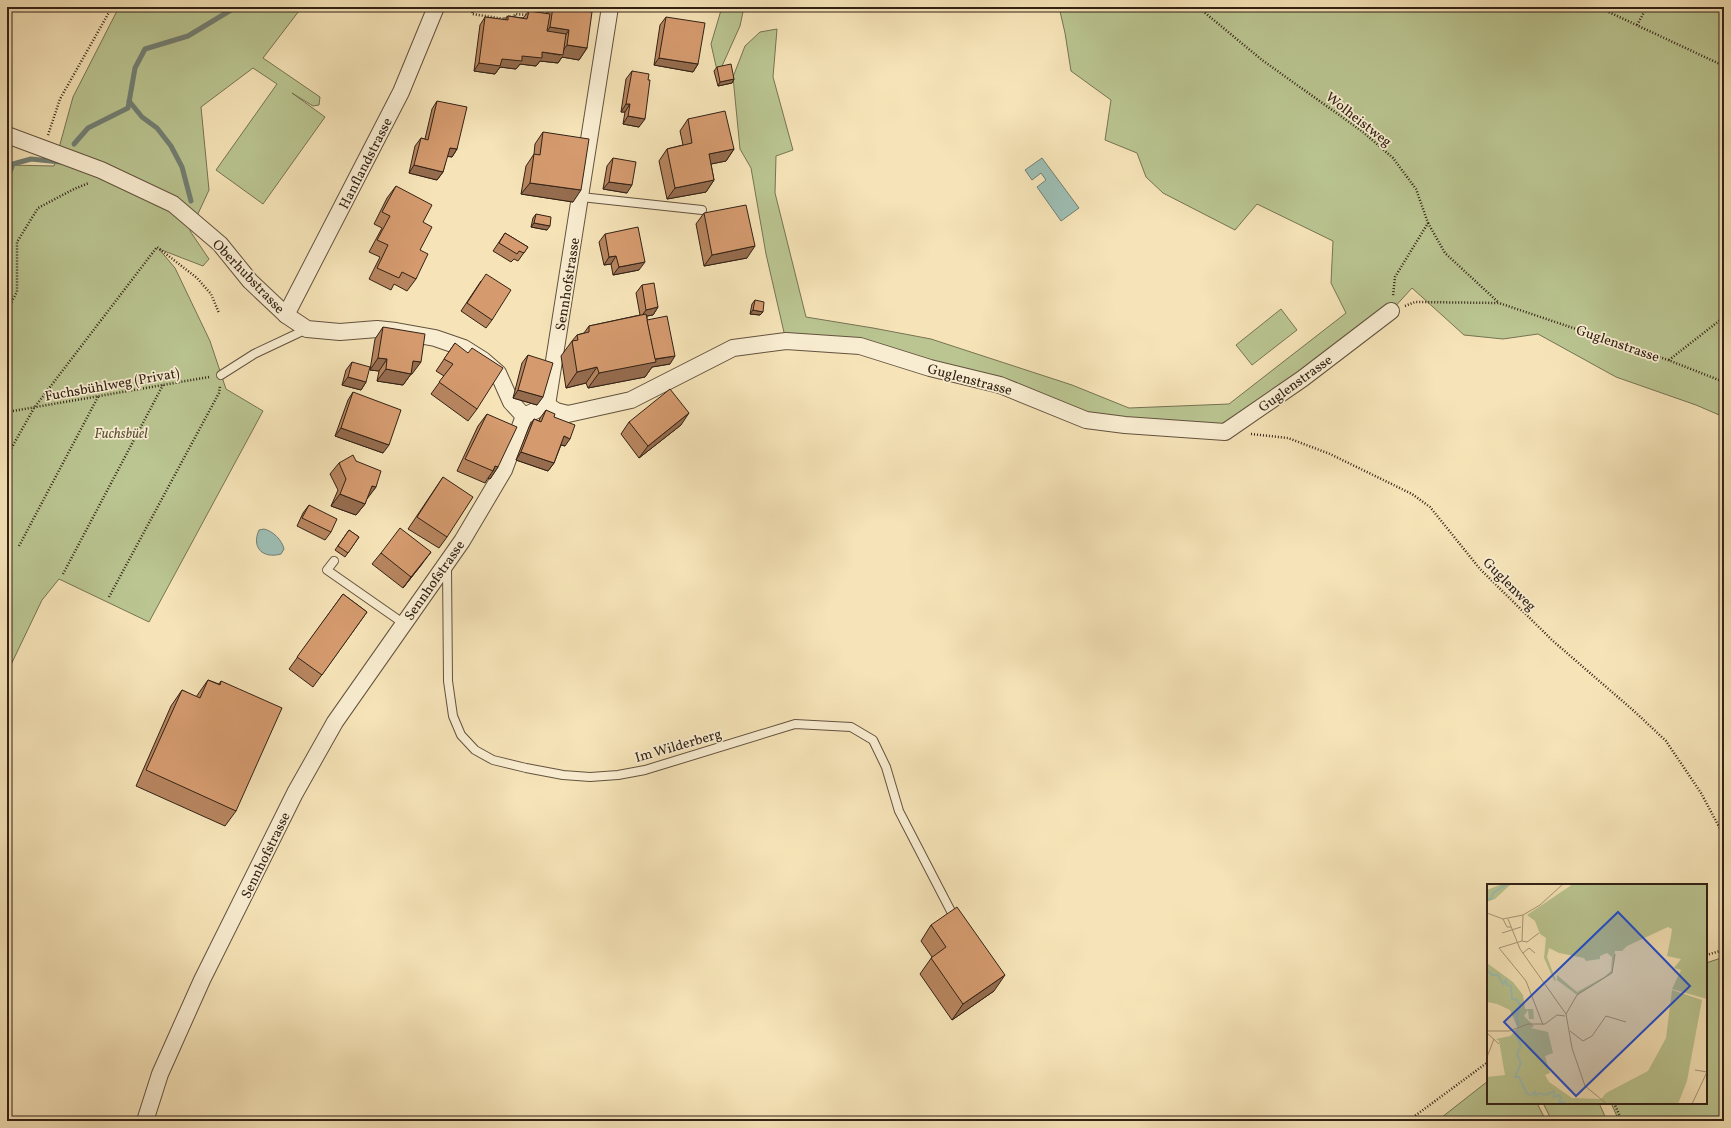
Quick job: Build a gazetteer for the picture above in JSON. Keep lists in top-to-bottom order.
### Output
{
  "streets": {
    "street": [
      "Hanflandstrasse",
      "Oberhubstrasse",
      "Sennhofstrasse",
      "Guglenstrasse"
    ],
    "lane": ["Im Wilderberg"],
    "path": ["Wolheistweg", "Fuchsbühlweg (Privat)", "Guglenweg"]
  },
  "crossings": [
    ["Wolheistweg", "Guglenstrasse"],
    ["Hanflandstrasse", "Oberhubstrasse"],
    ["Oberhubstrasse", "Sennhofstrasse"],
    ["Sennhofstrasse", "Guglenstrasse"],
    ["Sennhofstrasse", "Im Wilderberg"],
    ["Guglenstrasse", "Guglenweg"]
  ],
  "parks": ["Fuchsbüel"]
}
